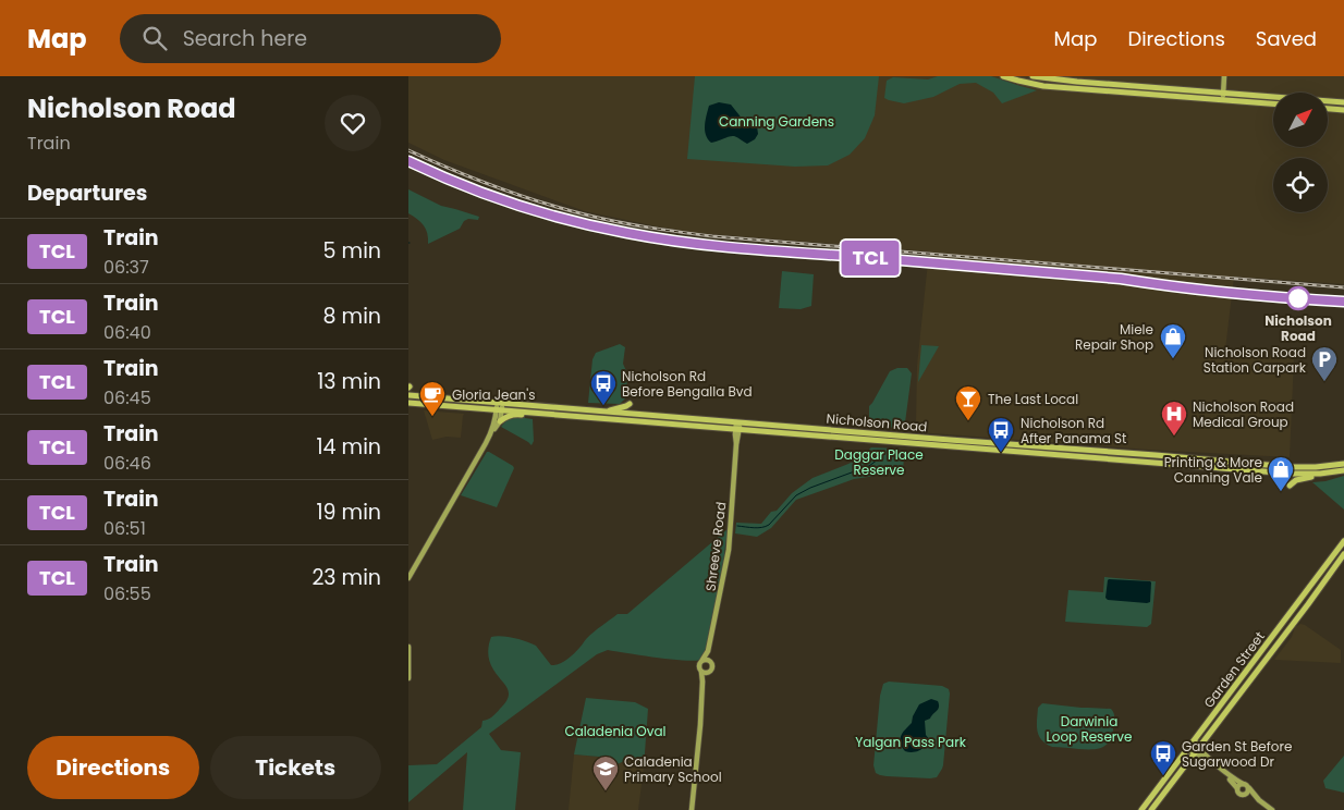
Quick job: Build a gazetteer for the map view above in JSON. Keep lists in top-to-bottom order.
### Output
{
  "streets": {
    "main road": ["Nicholson Road", "Garden Street"],
    "street": ["Shreeve Road"]
  },
  "crossings": [
    ["Nicholson Road", "Shreeve Road"]
  ],
  "parks": [
    "Canning Gardens",
    "Daggar Place Reserve",
    "Darwinia Loop Reserve",
    "Caladenia Oval",
    "Yalgan Pass Park"
  ],
  "places": {
    "other": ["Nicholson Road"],
    "shop": ["Miele Repair Shop", "Printing & More Canning Vale"],
    "parking": ["Nicholson Road Station Carpark"],
    "bus stop": ["Nicholson Rd Before Bengalla Bvd", "Nicholson Rd After Panama St", "Garden St Before Sugarwood Dr"],
    "cafe": ["Gloria Jean's"],
    "bar": ["The Last Local"],
    "hospital": ["Nicholson Road Medical Group"],
    "school or university": ["Caladenia Primary School"]
  },
  "north": "top right",
  "page": {
    "header": "Map",
    "search": "Search here",
    "nav": ["Map", "Directions", "Saved"],
    "heading": [
      ["Nicholson Road", "Train"],
      "Departures"
    ],
    "on_map": "TCL",
    "list": [
      {
        "mark": "TCL",
        "name": "Train",
        "note": "06:37",
        "value": "5 min"
      },
      {
        "mark": "TCL",
        "name": "Train",
        "note": "06:40",
        "value": "8 min"
      },
      {
        "mark": "TCL",
        "name": "Train",
        "note": "06:45",
        "value": "13 min"
      },
      {
        "mark": "TCL",
        "name": "Train",
        "note": "06:46",
        "value": "14 min"
      },
      {
        "mark": "TCL",
        "name": "Train",
        "note": "06:51",
        "value": "19 min"
      },
      {
        "mark": "TCL",
        "name": "Train",
        "note": "06:55",
        "value": "23 min"
      }
    ],
    "buttons": ["Directions", "Tickets"]
  }
}
